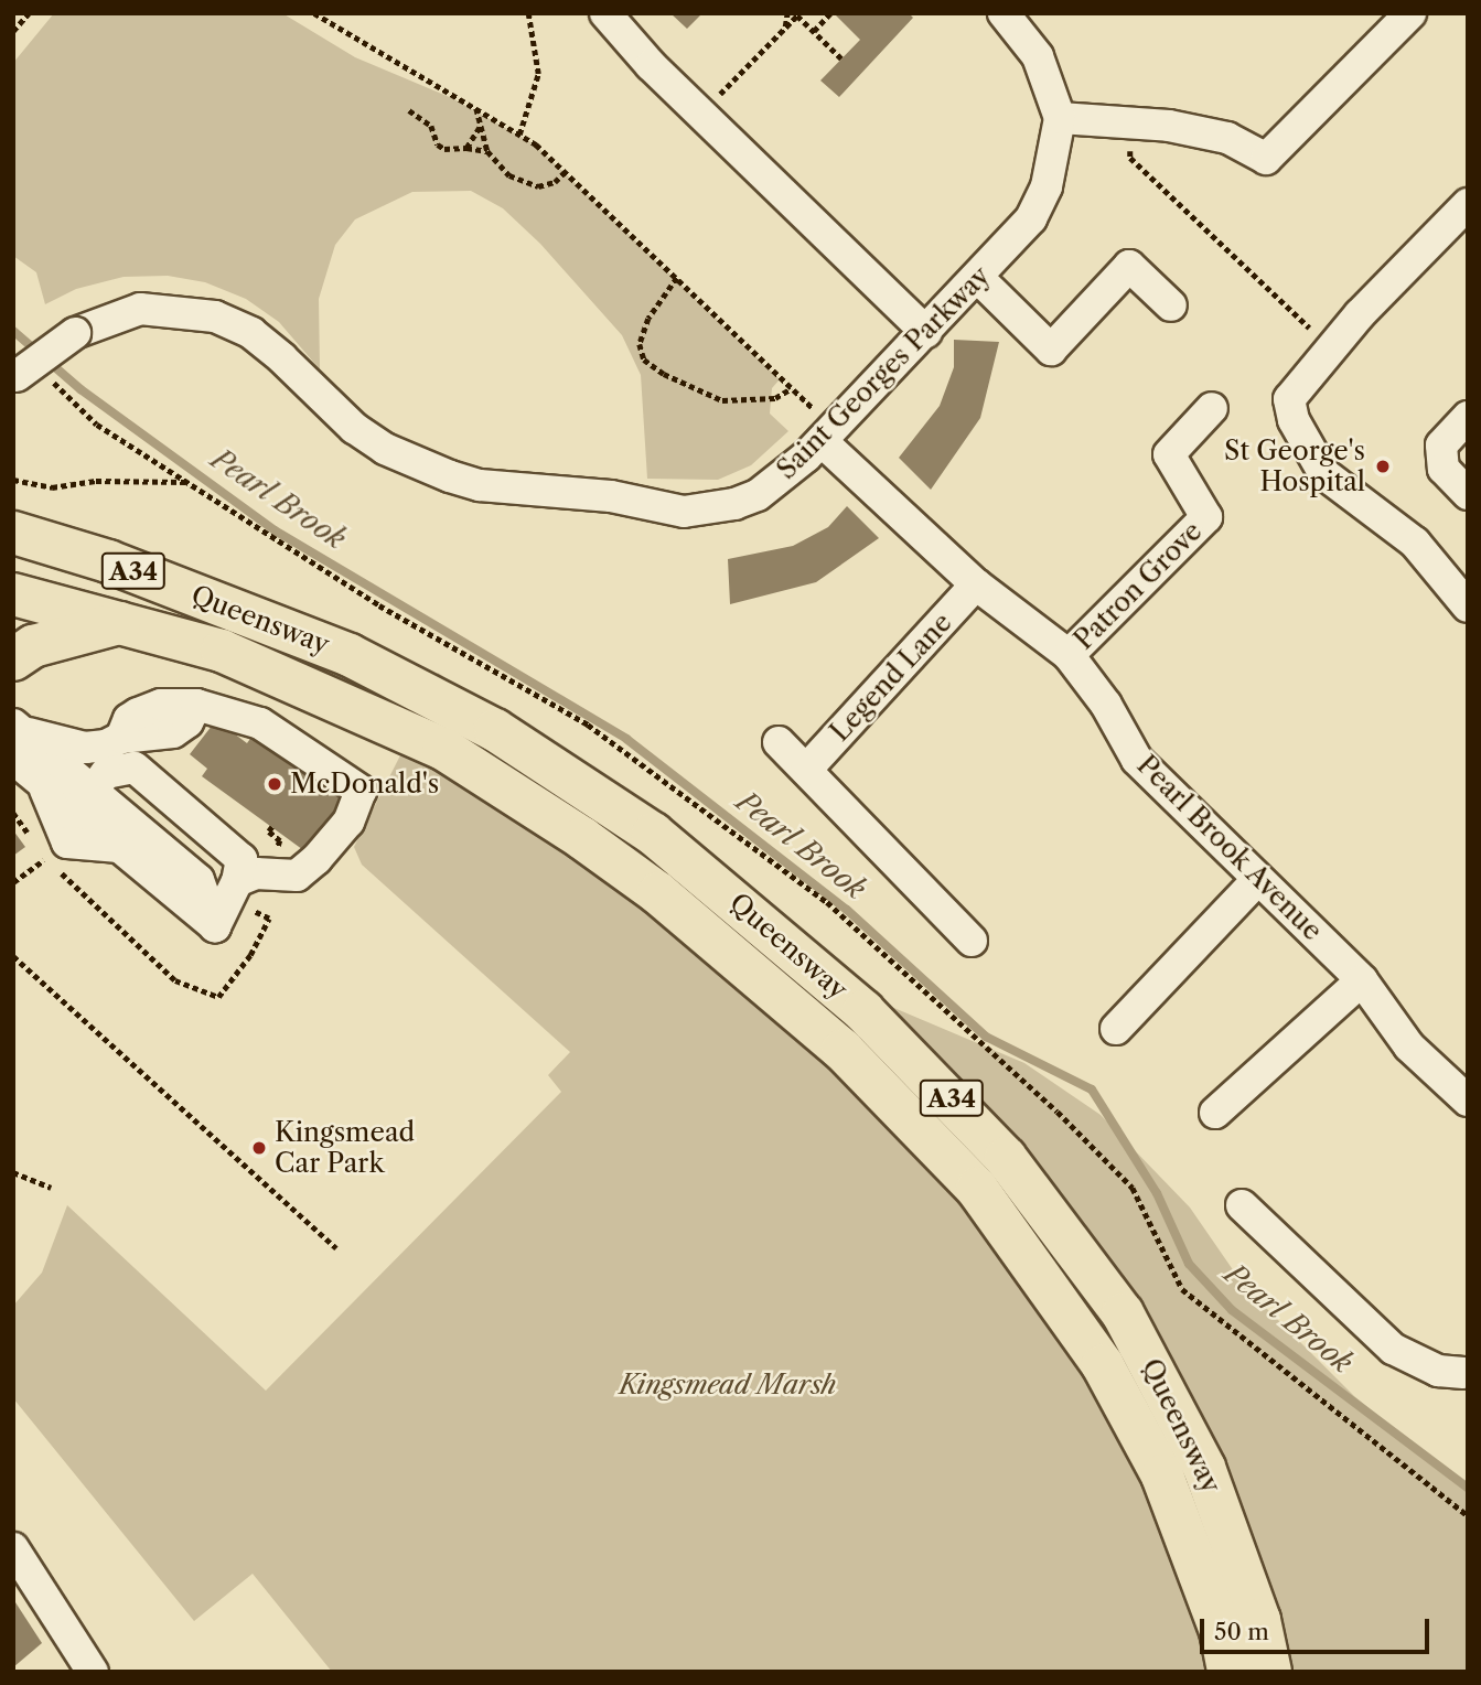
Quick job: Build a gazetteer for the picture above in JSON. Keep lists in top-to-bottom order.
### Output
{
  "streets": {
    "highway": ["A34", "Queensway"],
    "street": [
      "Saint Georges Parkway",
      "Patron Grove",
      "Legend Lane",
      "Pearl Brook Avenue"
    ]
  },
  "crossings": [
    ["Saint Georges Parkway", "Pearl Brook Avenue"],
    ["Patron Grove", "Pearl Brook Avenue"],
    ["Legend Lane", "Pearl Brook Avenue"]
  ],
  "water": ["Pearl Brook"],
  "parks": ["Kingsmead Marsh"],
  "places": ["St George's Hospital", "McDonald's", "Kingsmead Car Park"],
  "scale_bar": "50 m"
}
